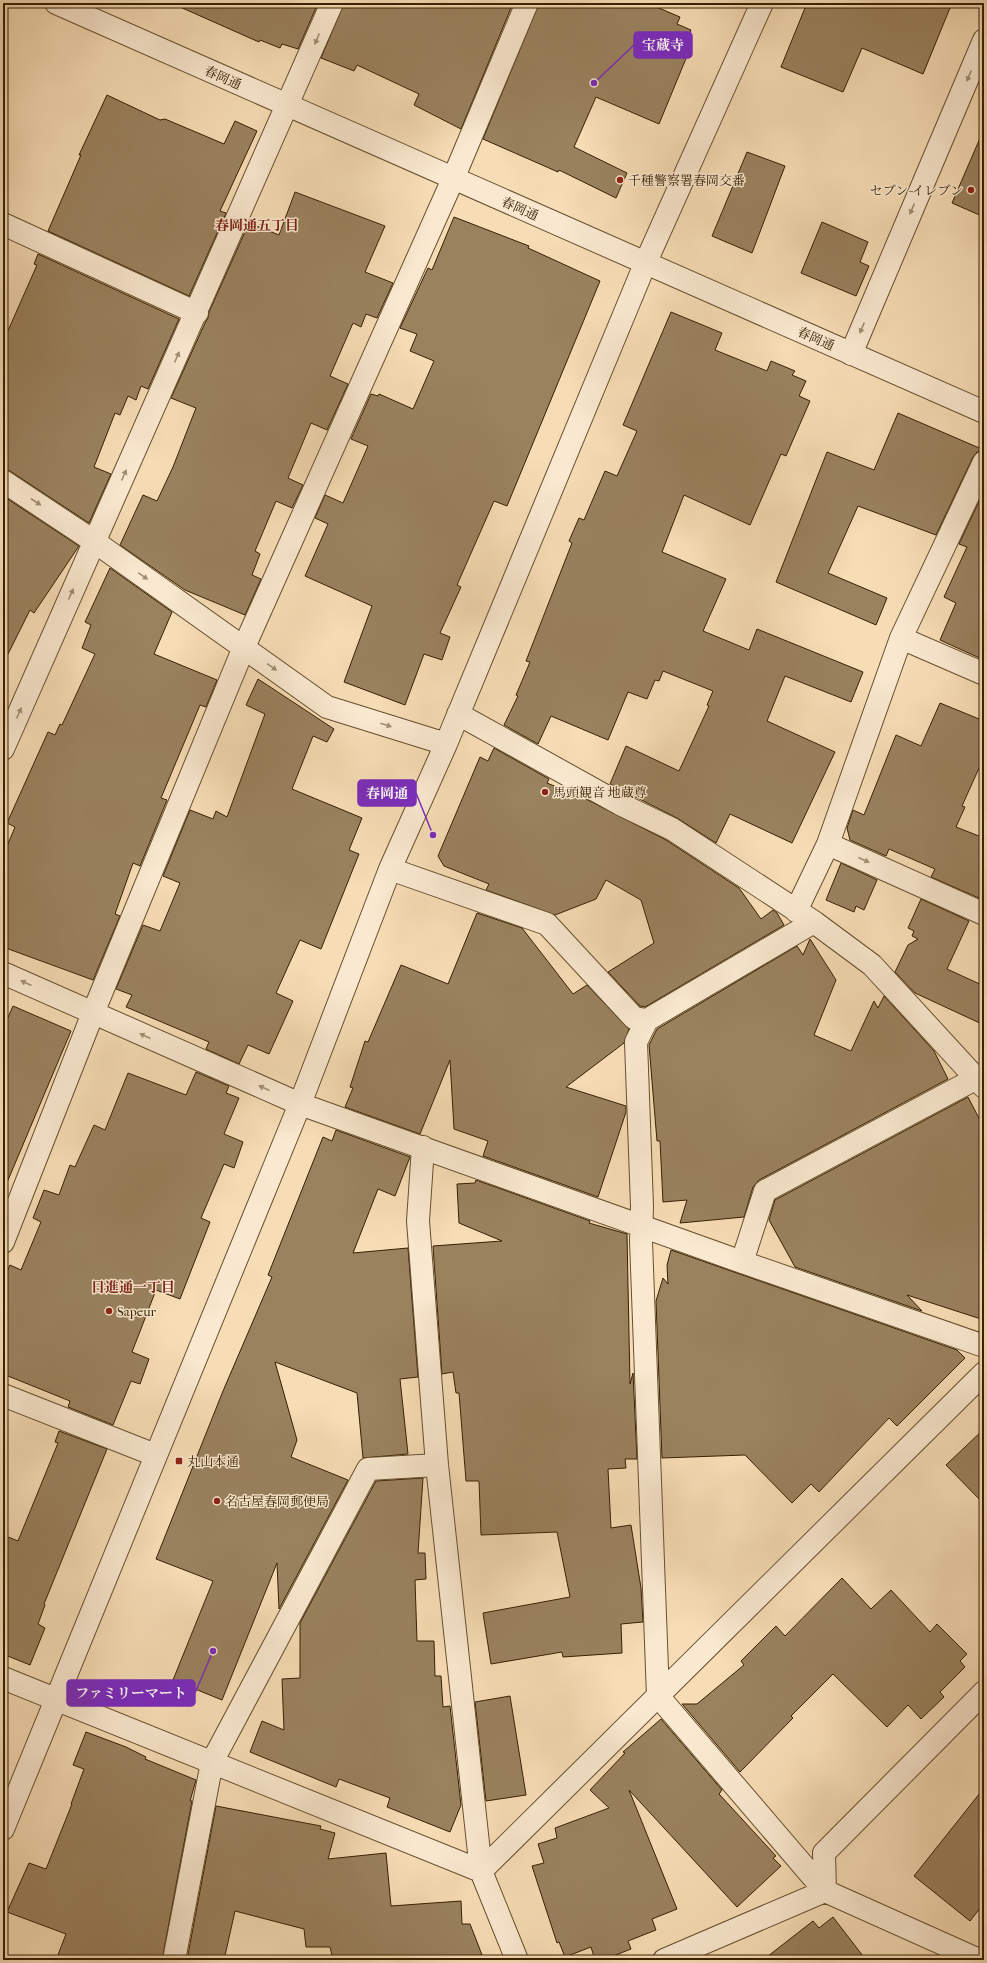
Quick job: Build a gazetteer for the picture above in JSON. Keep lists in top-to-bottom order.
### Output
{
  "streets": {
    "street": ["春岡通"]
  },
  "districts": ["春岡通五丁目", "日進通一丁目"],
  "places": {
    "other": [
      "宝蔵寺",
      "千種警察署春岡交番",
      "セブン-イレブン",
      "馬頭観音 地蔵尊",
      "春岡通",
      "Sapeur",
      "名古屋春岡郵便局",
      "ファミリーマート"
    ],
    "transit": ["丸山本通"]
  }
}
